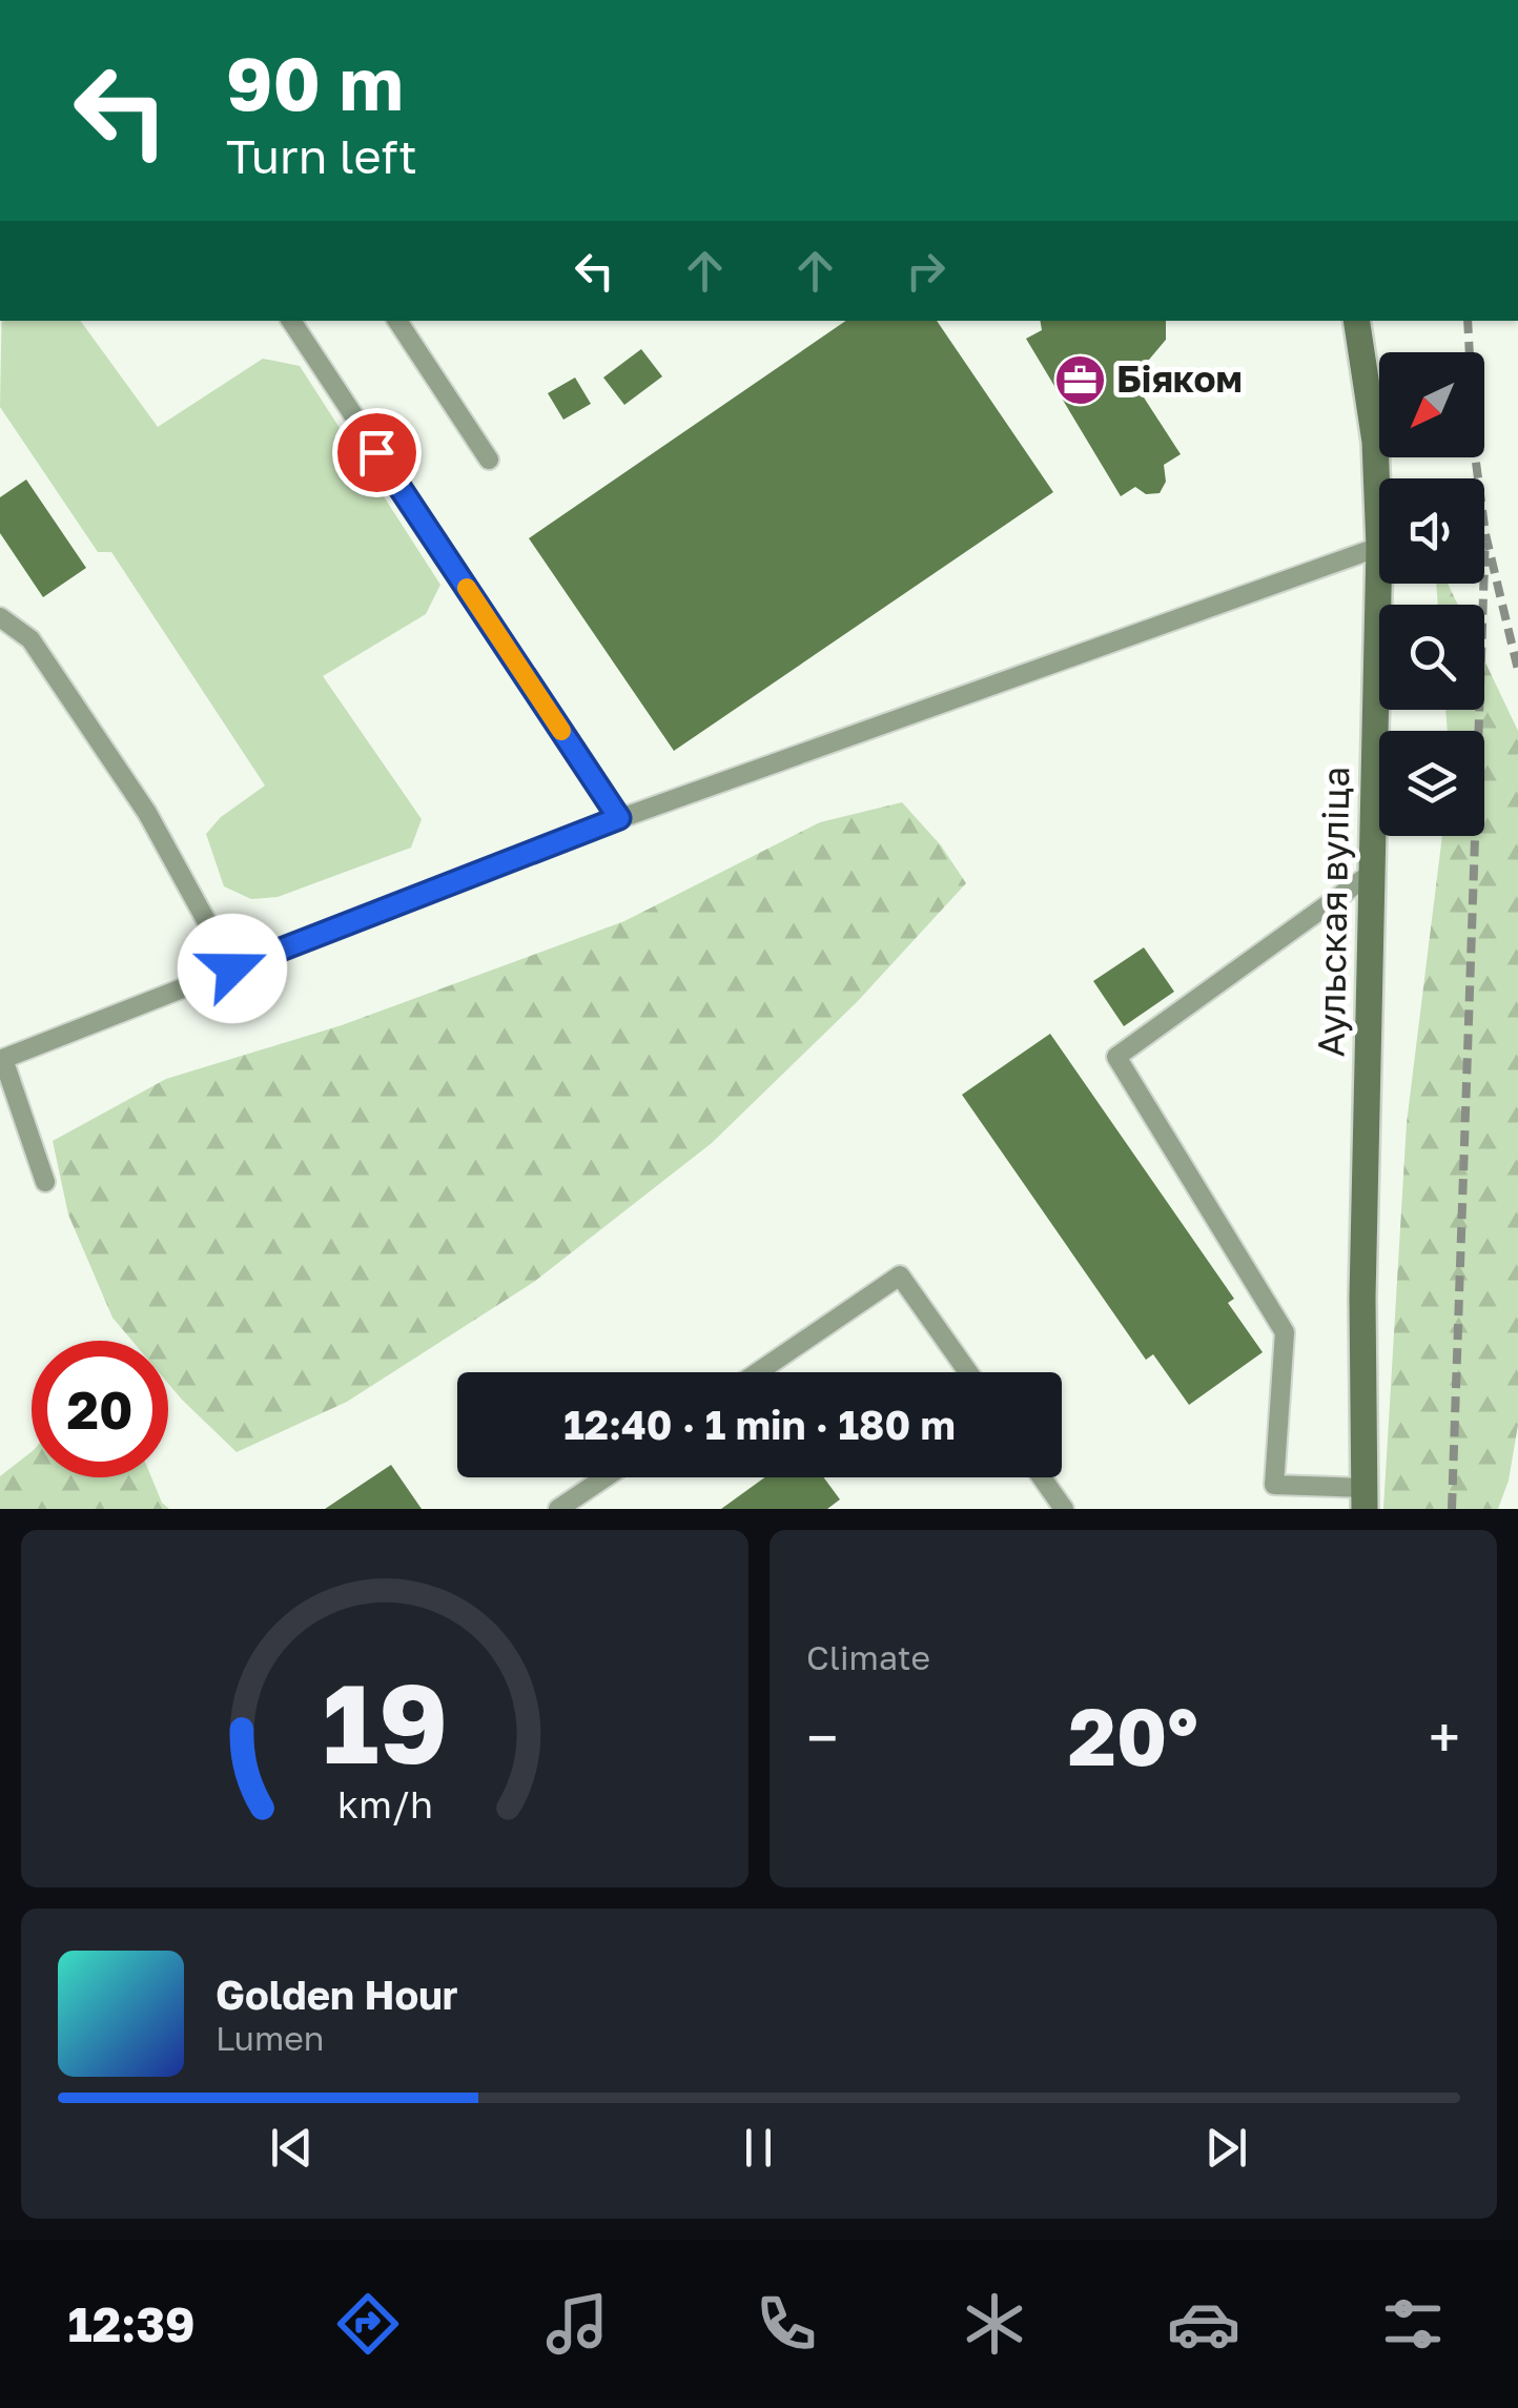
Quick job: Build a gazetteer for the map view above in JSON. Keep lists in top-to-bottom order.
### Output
{
  "streets": {
    "street": ["Аульская вуліца"]
  },
  "places": {
    "office": ["Біяком"]
  },
  "north": "bottom left",
  "page": {
    "turn": ["90 m", "Turn left"],
    "limit": "20",
    "trip": "12:40 · 1 min · 180 m",
    "tile": "Climate",
    "heat": ["−", "20°", "+"],
    "song": ["Golden Hour", "Lumen"],
    "tabs": "12:39",
    "gauge": ["19", "km/h"]
  }
}
